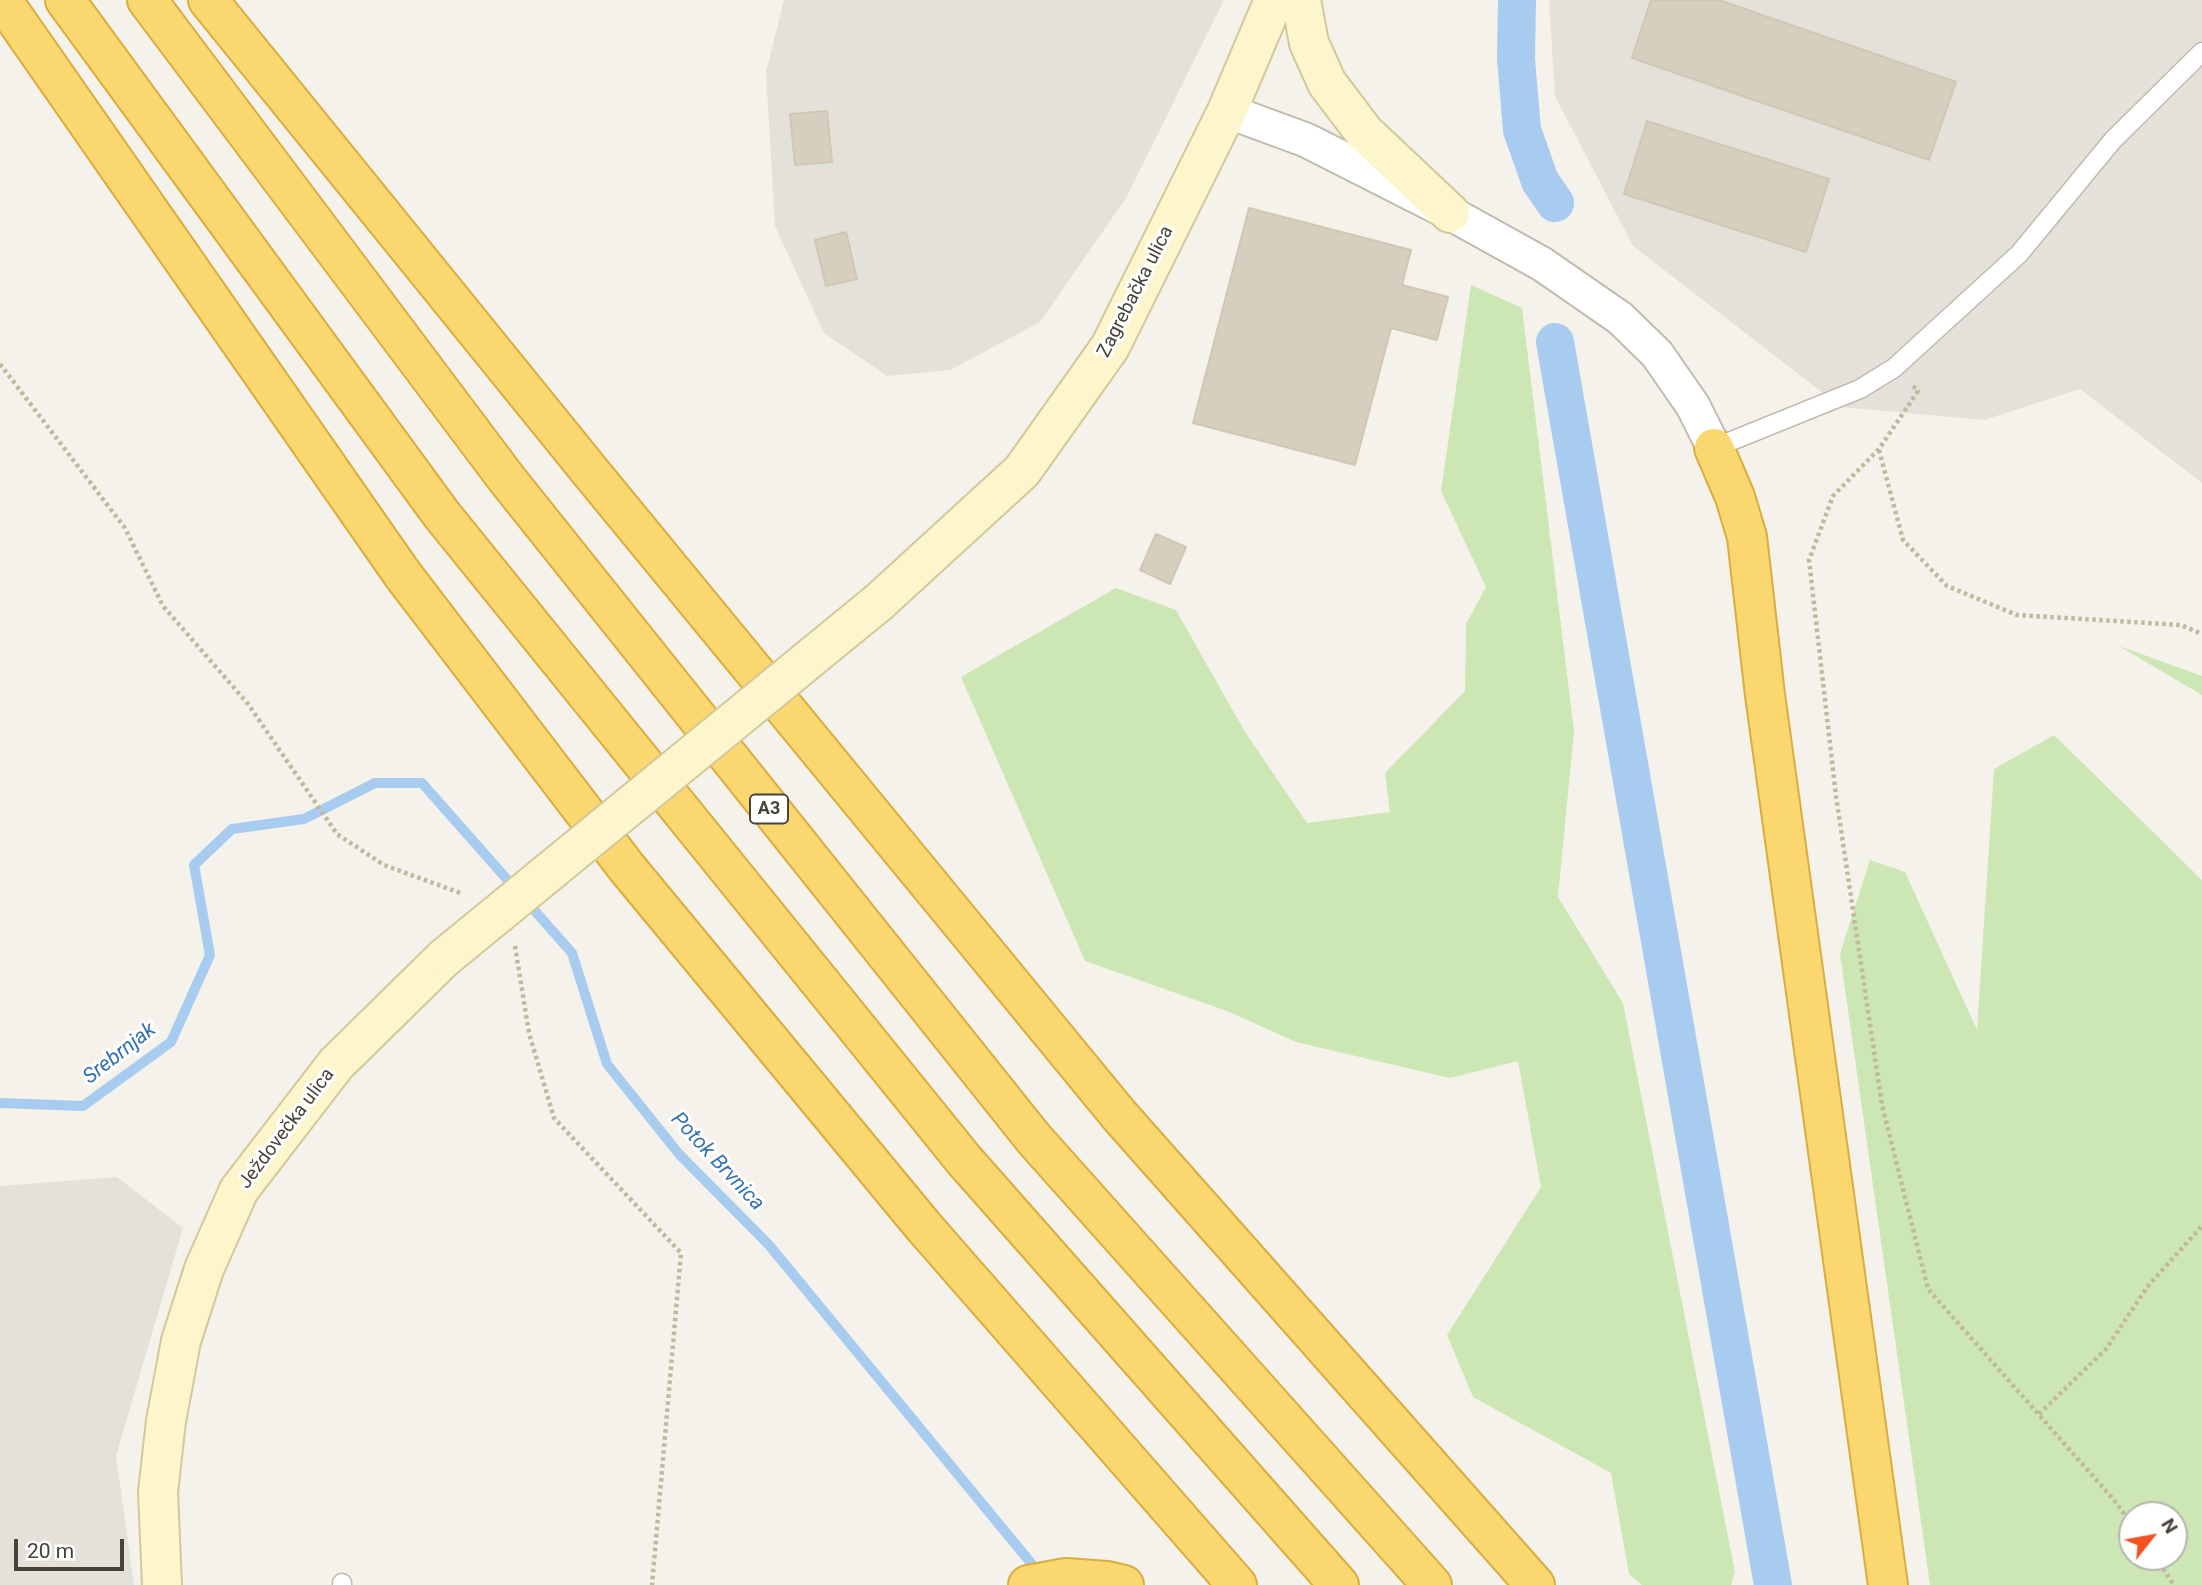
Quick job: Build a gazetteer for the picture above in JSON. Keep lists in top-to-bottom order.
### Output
{
  "streets": {
    "highway": ["A3"],
    "main road": ["Zagrebačka ulica", "Ježdovečka ulica"]
  },
  "crossings": [
    ["Zagrebačka ulica", "Ježdovečka ulica"]
  ],
  "water": ["Srebrnjak", "Potok Brvnica"],
  "scale_bar": "20 m",
  "north": "top right"
}
